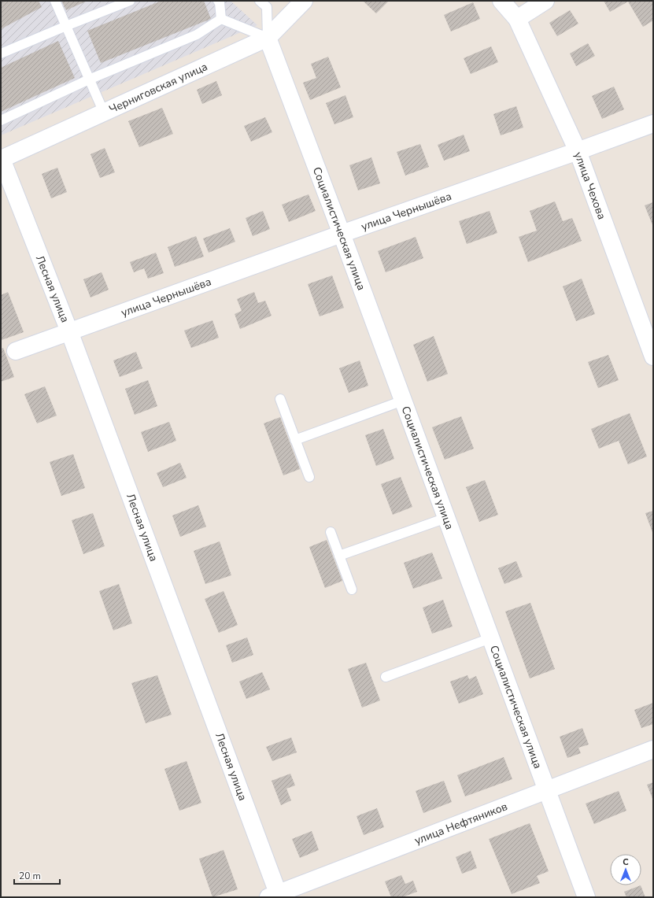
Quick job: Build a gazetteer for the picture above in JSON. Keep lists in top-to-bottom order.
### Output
{
  "streets": {
    "street": [
      "Черниговская улица",
      "улица Чехова",
      "улица Чернышёва",
      "Социалистическая улица",
      "Лесная улица",
      "улица Нефтяников"
    ]
  },
  "crossings": [
    ["Черниговская улица", "Социалистическая улица"],
    ["Черниговская улица", "Лесная улица"],
    ["улица Чехова", "улица Чернышёва"],
    ["улица Чернышёва", "Социалистическая улица"],
    ["улица Чернышёва", "Лесная улица"],
    ["Социалистическая улица", "улица Нефтяников"],
    ["Лесная улица", "улица Нефтяников"]
  ],
  "scale_bar": "20 m",
  "north": "top"
}
